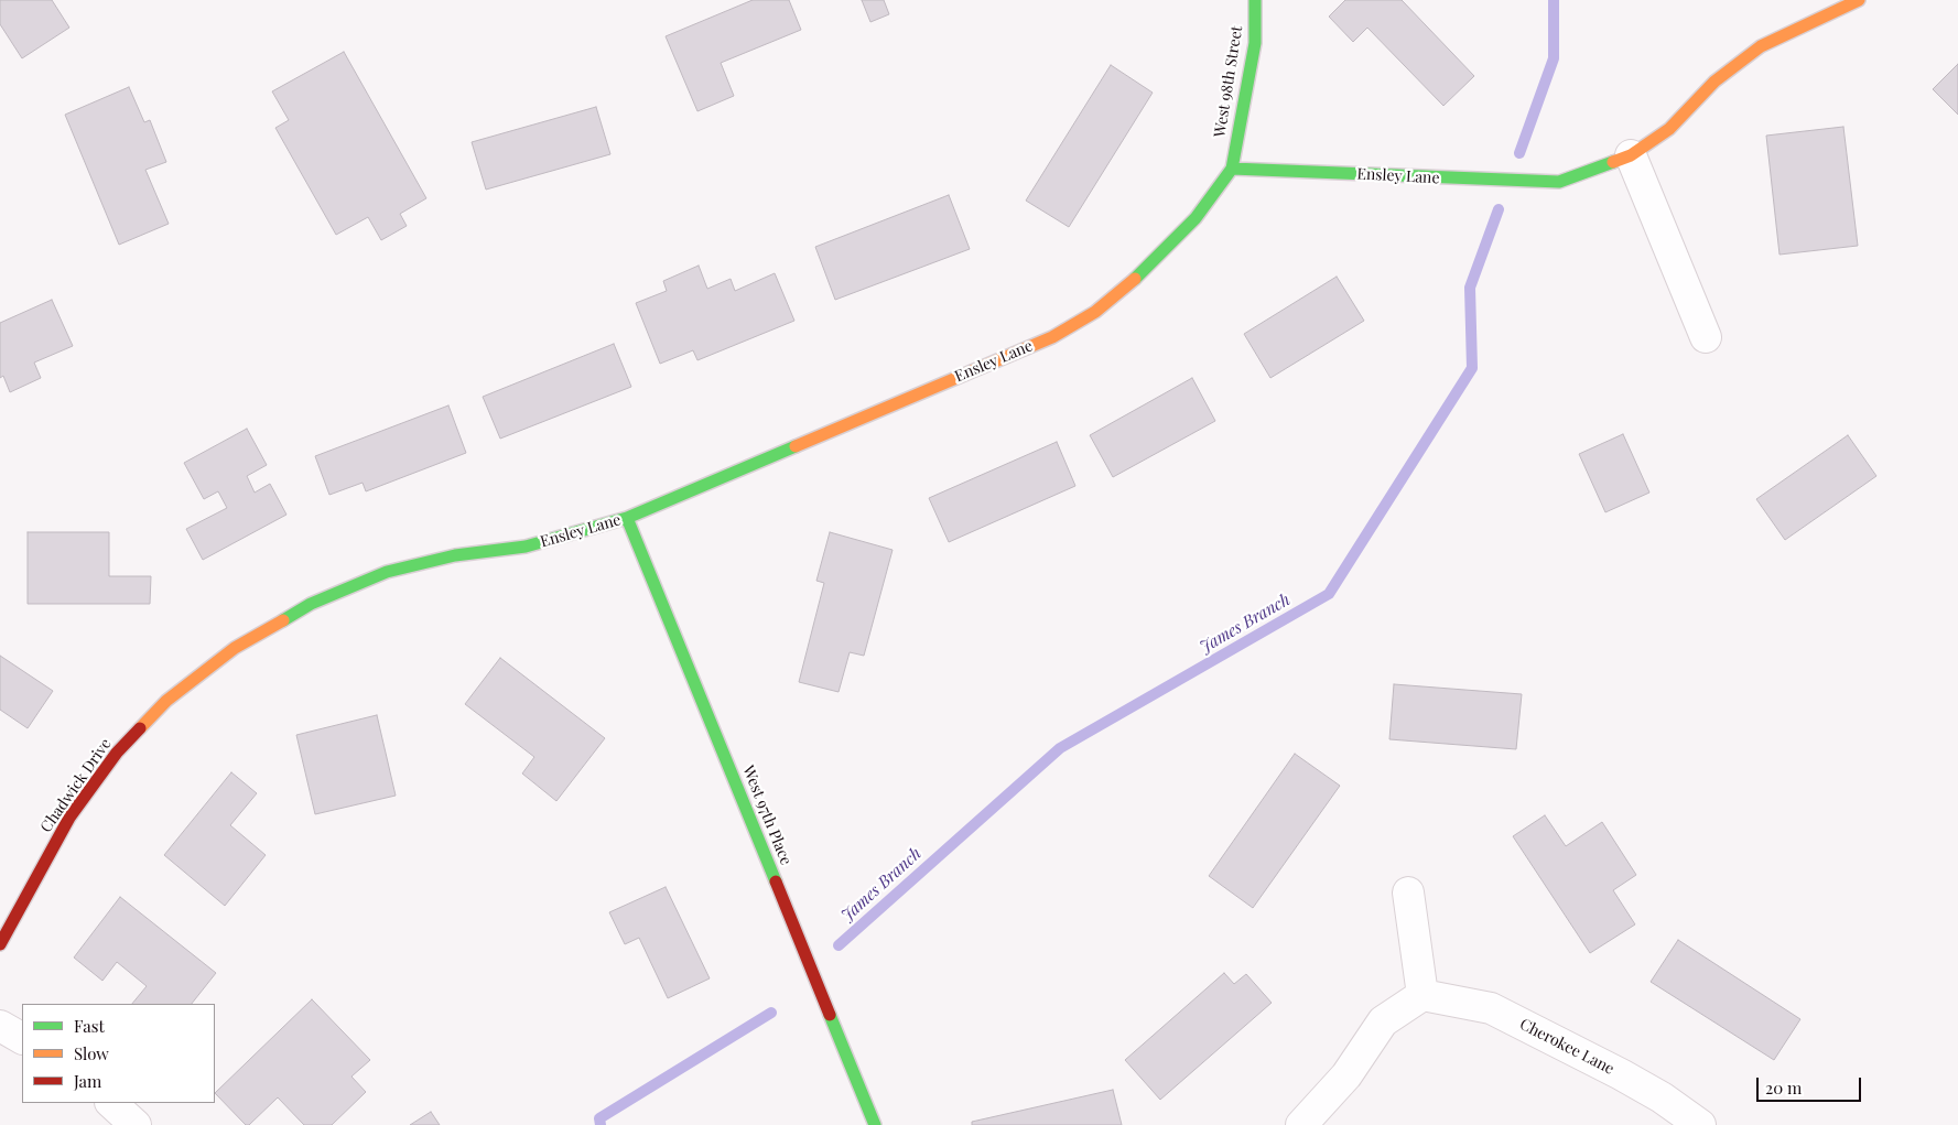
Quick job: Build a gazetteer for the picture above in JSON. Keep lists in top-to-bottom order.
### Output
{
  "streets": {
    "street": [
      "West 98th Street",
      "Ensley Lane",
      "Chadwick Drive",
      "West 97th Place",
      "Cherokee Lane"
    ]
  },
  "crossings": [
    ["West 98th Street", "Ensley Lane"],
    ["Ensley Lane", "Chadwick Drive"],
    ["Ensley Lane", "West 97th Place"]
  ],
  "water": ["James Branch"],
  "legend": ["Fast", "Slow", "Jam"],
  "scale_bar": "20 m"
}
